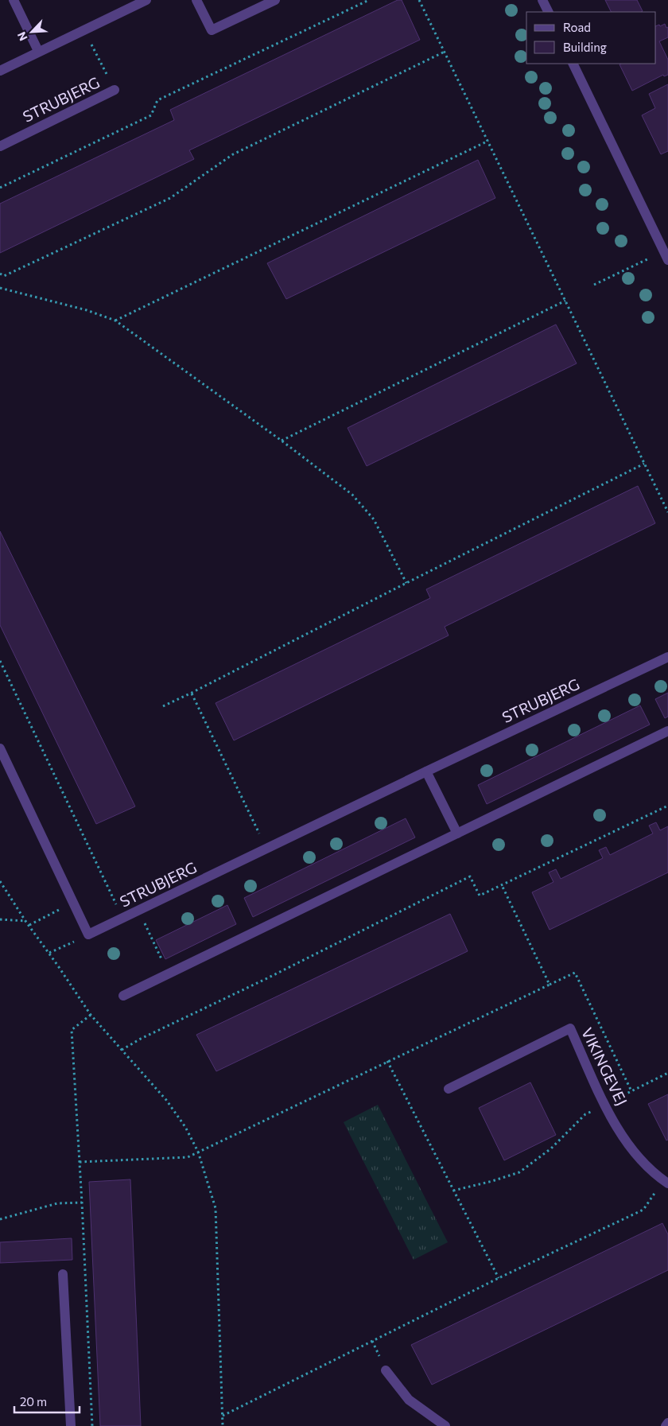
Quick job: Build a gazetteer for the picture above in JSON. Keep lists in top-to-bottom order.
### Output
{
  "streets": {
    "street": ["STRUBJERG", "VIKINGEVEJ"]
  },
  "legend": ["Road", "Building"],
  "scale_bar": "20 m",
  "north": "bottom left"
}
